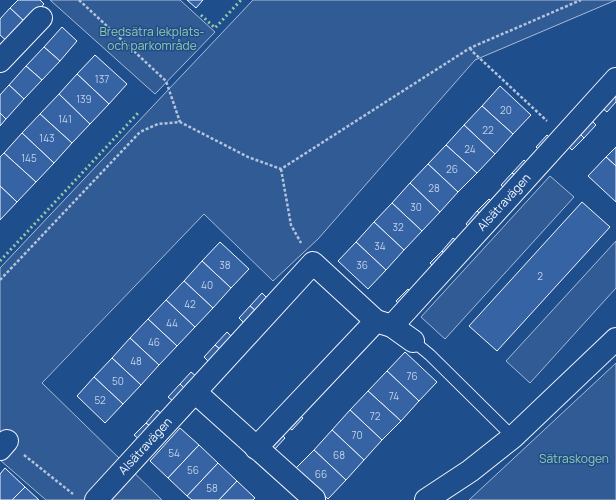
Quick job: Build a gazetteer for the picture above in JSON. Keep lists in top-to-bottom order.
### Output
{
  "streets": {
    "street": ["Alsätravägen"]
  },
  "parks": ["Bredsätra lekplats- och parkområde", "Sätraskogen"],
  "house_numbers": [
    "137",
    "139",
    "20",
    "141",
    "22",
    "143",
    "24",
    "145",
    "26",
    "28",
    "30",
    "32",
    "34",
    "38",
    "36",
    "2",
    "40",
    "42",
    "44",
    "46",
    "48",
    "76",
    "50",
    "74",
    "52",
    "72",
    "70",
    "54",
    "68",
    "56",
    "66",
    "58"
  ]
}
